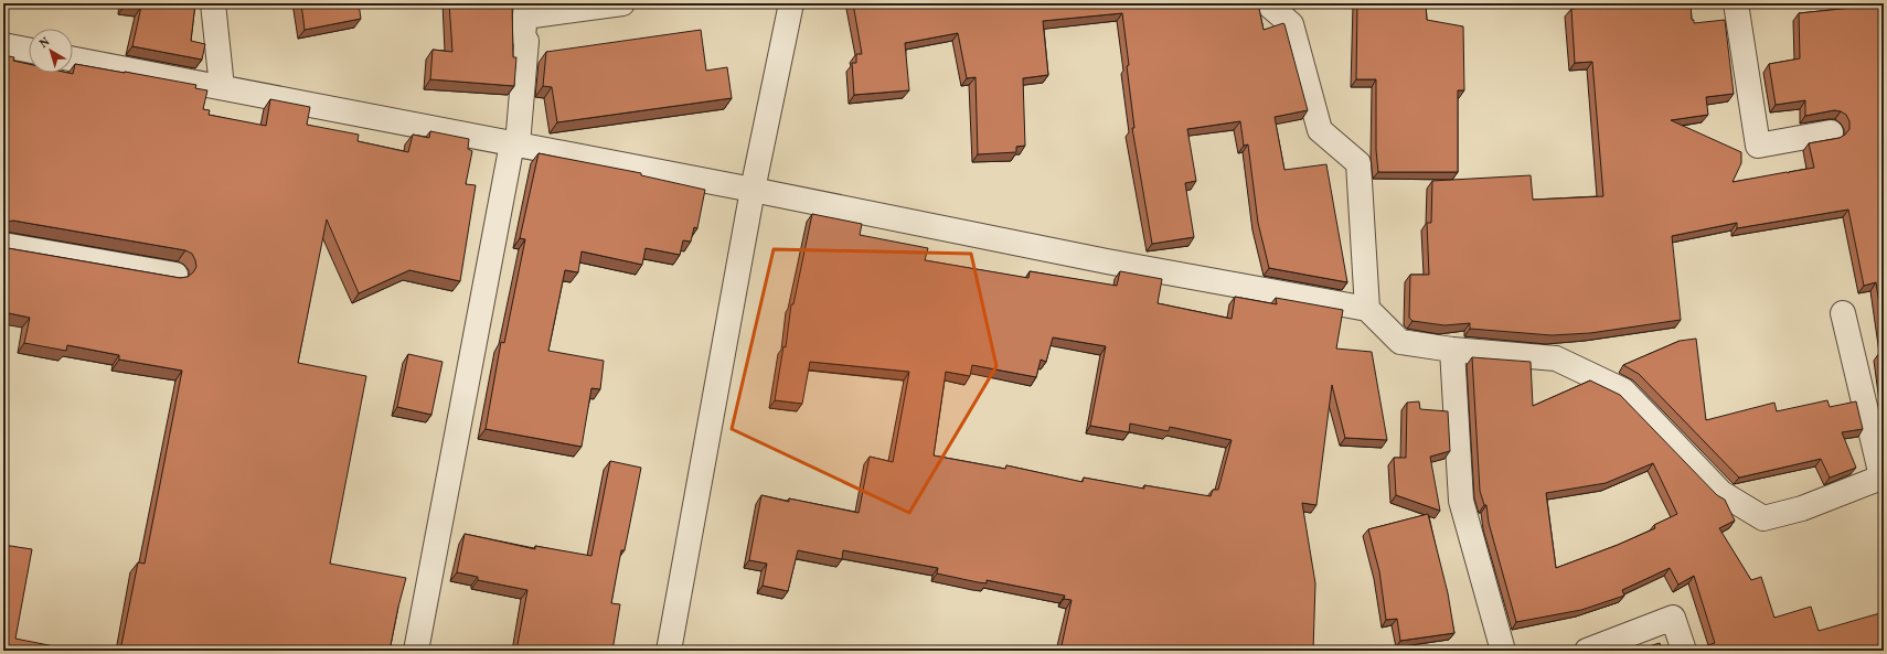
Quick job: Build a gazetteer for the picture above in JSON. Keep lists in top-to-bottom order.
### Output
{
  "north": "top left"
}
